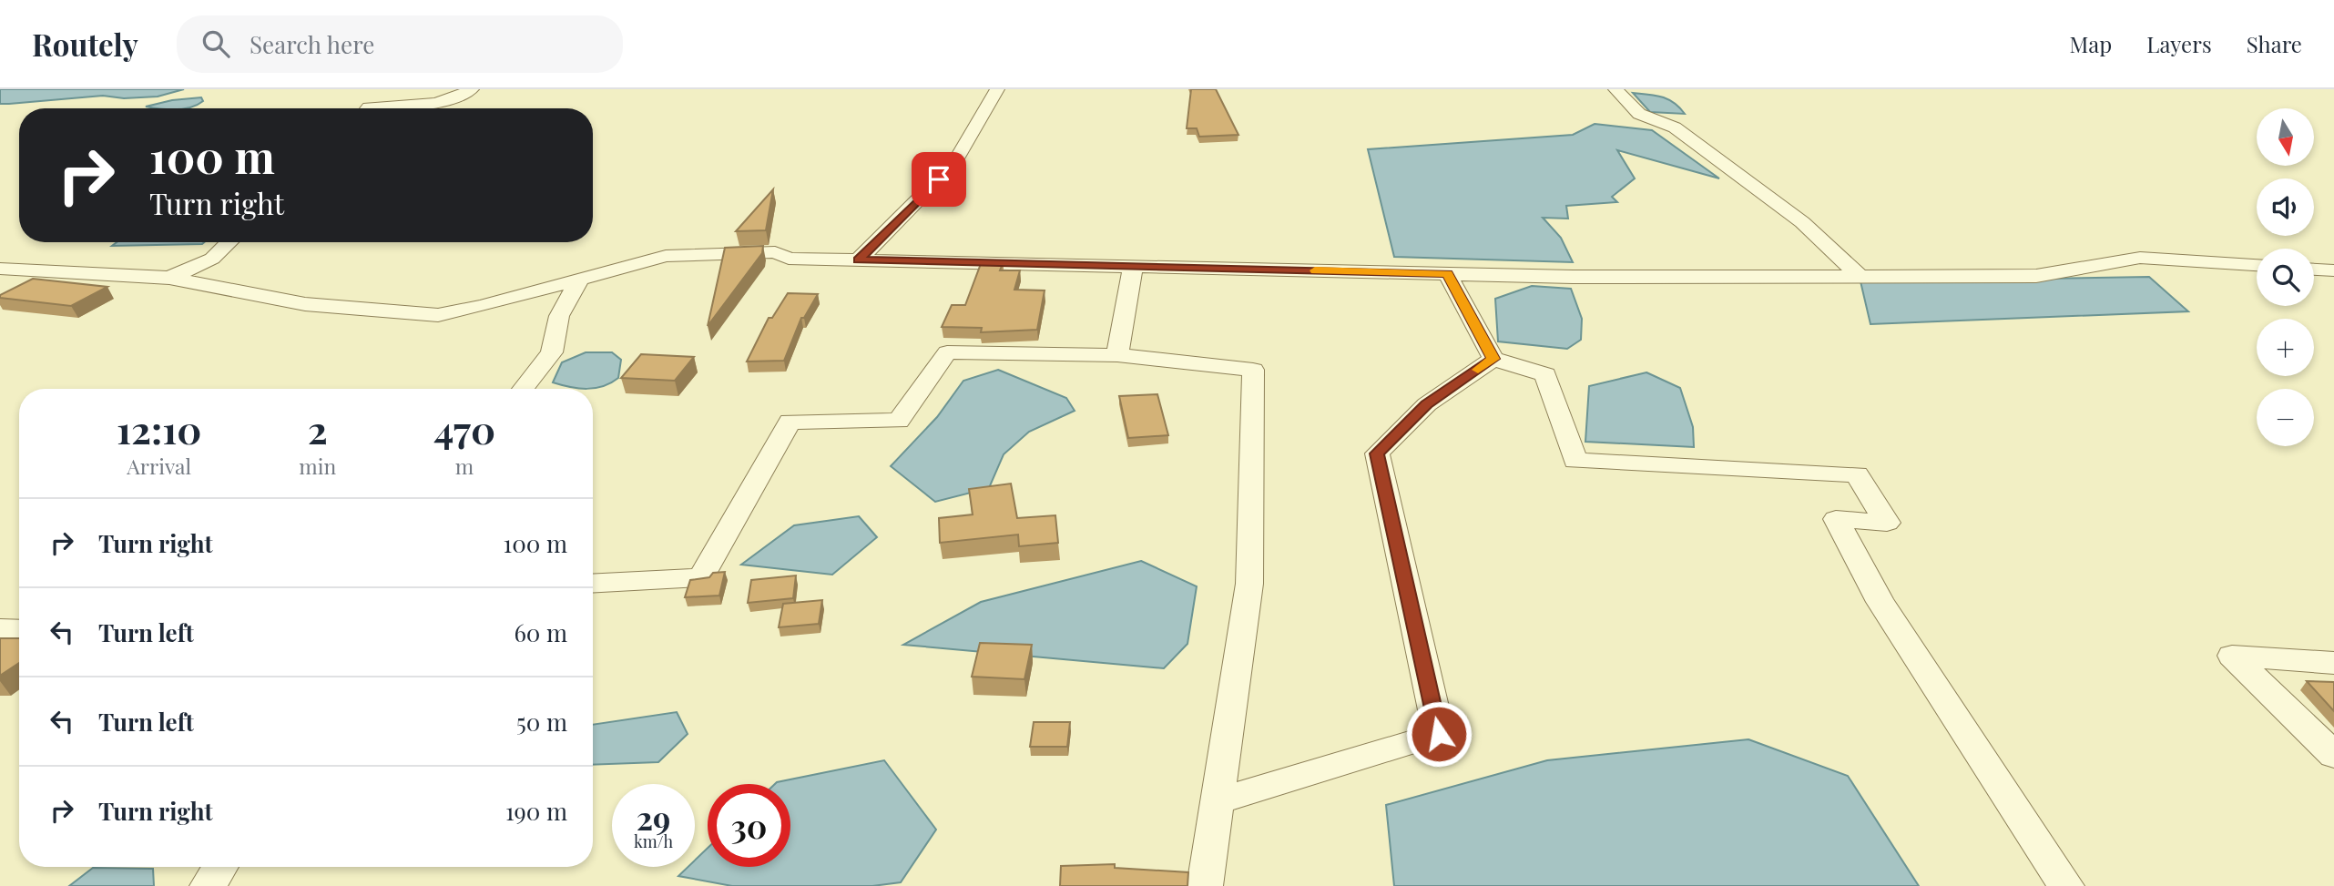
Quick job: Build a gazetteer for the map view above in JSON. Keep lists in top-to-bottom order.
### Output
{
  "north": "bottom",
  "page": {
    "header": "Routely",
    "search": "Search here",
    "nav": ["Map", "Layers", "Share"],
    "map_buttons": ["+", "−"],
    "turn": ["100 m", "Turn right"],
    "eta": [
      "12:10",
      "Arrival",
      "2",
      "min",
      "470",
      "m"
    ],
    "list": [
      {
        "name": "Turn right",
        "value": "100 m"
      },
      {
        "name": "Turn left",
        "value": "60 m"
      },
      {
        "name": "Turn left",
        "value": "50 m"
      },
      {
        "name": "Turn right",
        "value": "190 m"
      }
    ],
    "speed": "29 km/h",
    "limit": "30"
  }
}
